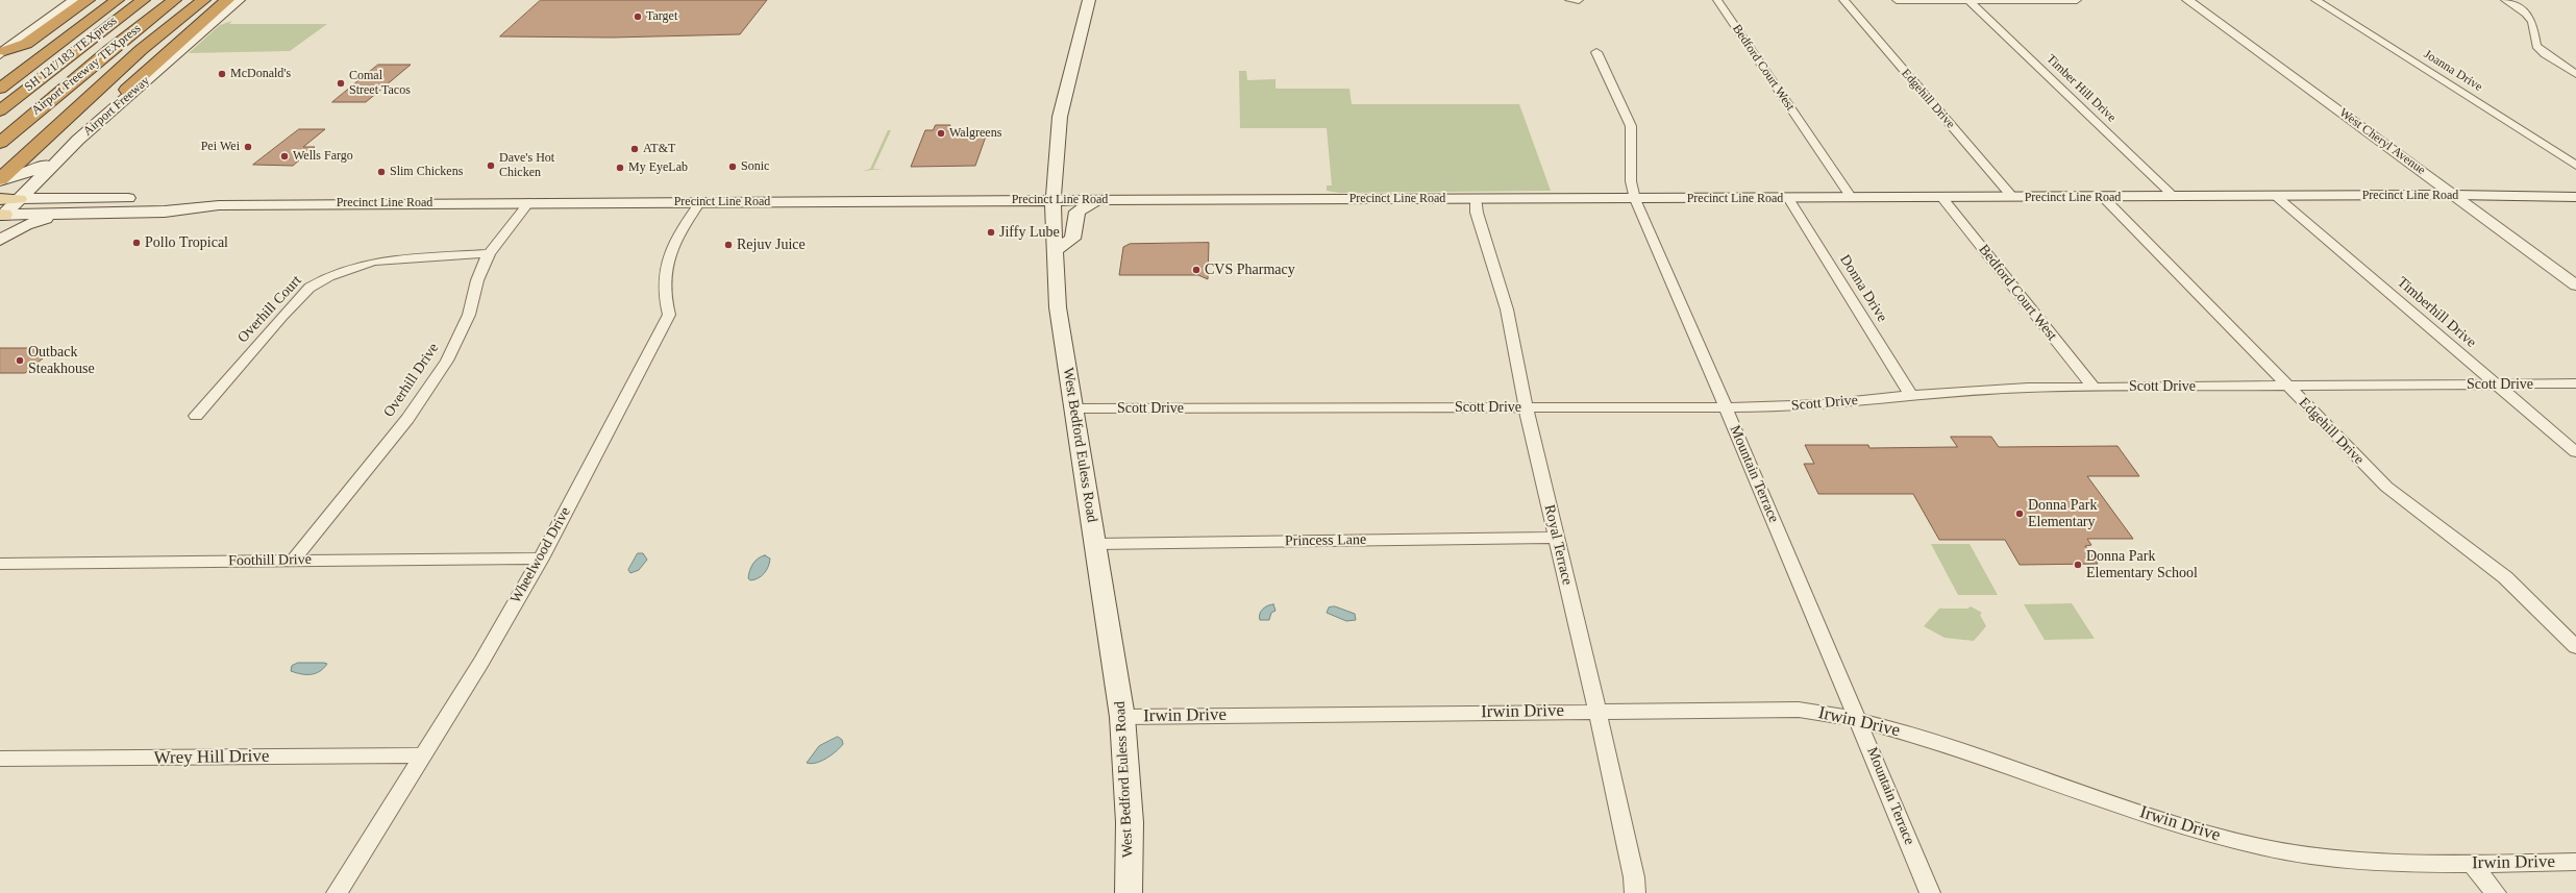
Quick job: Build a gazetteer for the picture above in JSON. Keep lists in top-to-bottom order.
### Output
{
  "streets": {
    "highway": ["SH 121/183 TEXpress", "Airport Freeway TEXpress", "Airport Freeway"],
    "main road": ["Precinct Line Road", "West Bedford Euless Road"],
    "street": [
      "Bedford Court West",
      "Joanna Drive",
      "Timber Hill Drive",
      "Edgehill Drive",
      "West Cheryl Avenue",
      "Donna Drive",
      "Overhill Court",
      "Timberhill Drive",
      "Overhill Drive",
      "Scott Drive",
      "Mountain Terrace",
      "Princess Lane",
      "Royal Terrace",
      "Wheelwood Drive",
      "Foothill Drive",
      "Irwin Drive",
      "Wrey Hill Drive"
    ]
  },
  "crossings": [
    ["Bedford Court West", "Precinct Line Road"],
    ["Bedford Court West", "Scott Drive"],
    ["Timber Hill Drive", "Precinct Line Road"],
    ["Edgehill Drive", "Precinct Line Road"],
    ["Edgehill Drive", "Scott Drive"],
    ["Airport Freeway", "Precinct Line Road"],
    ["West Cheryl Avenue", "Precinct Line Road"],
    ["Precinct Line Road", "Donna Drive"],
    ["Precinct Line Road", "Timberhill Drive"],
    ["Precinct Line Road", "Overhill Drive"],
    ["Precinct Line Road", "West Bedford Euless Road"],
    ["Precinct Line Road", "Mountain Terrace"],
    ["Precinct Line Road", "Royal Terrace"],
    ["Precinct Line Road", "Wheelwood Drive"],
    ["Donna Drive", "Scott Drive"],
    ["Overhill Court", "Overhill Drive"],
    ["Timberhill Drive", "Scott Drive"],
    ["Overhill Drive", "Foothill Drive"],
    ["Scott Drive", "West Bedford Euless Road"],
    ["Scott Drive", "Mountain Terrace"],
    ["Scott Drive", "Royal Terrace"],
    ["West Bedford Euless Road", "Princess Lane"],
    ["West Bedford Euless Road", "Irwin Drive"],
    ["Mountain Terrace", "Irwin Drive"],
    ["Princess Lane", "Royal Terrace"],
    ["Royal Terrace", "Irwin Drive"],
    ["Wheelwood Drive", "Foothill Drive"],
    ["Wheelwood Drive", "Wrey Hill Drive"]
  ],
  "places": [
    "Target",
    "McDonald's",
    "Comal Street Tacos",
    "Walgreens",
    "Pei Wei",
    "AT&T",
    "Wells Fargo",
    "Dave's Hot Chicken",
    "Sonic",
    "My EyeLab",
    "Slim Chickens",
    "Jiffy Lube",
    "Pollo Tropical",
    "Rejuv Juice",
    "CVS Pharmacy",
    "Outback Steakhouse",
    "Donna Park Elementary",
    "Donna Park Elementary School"
  ]
}
